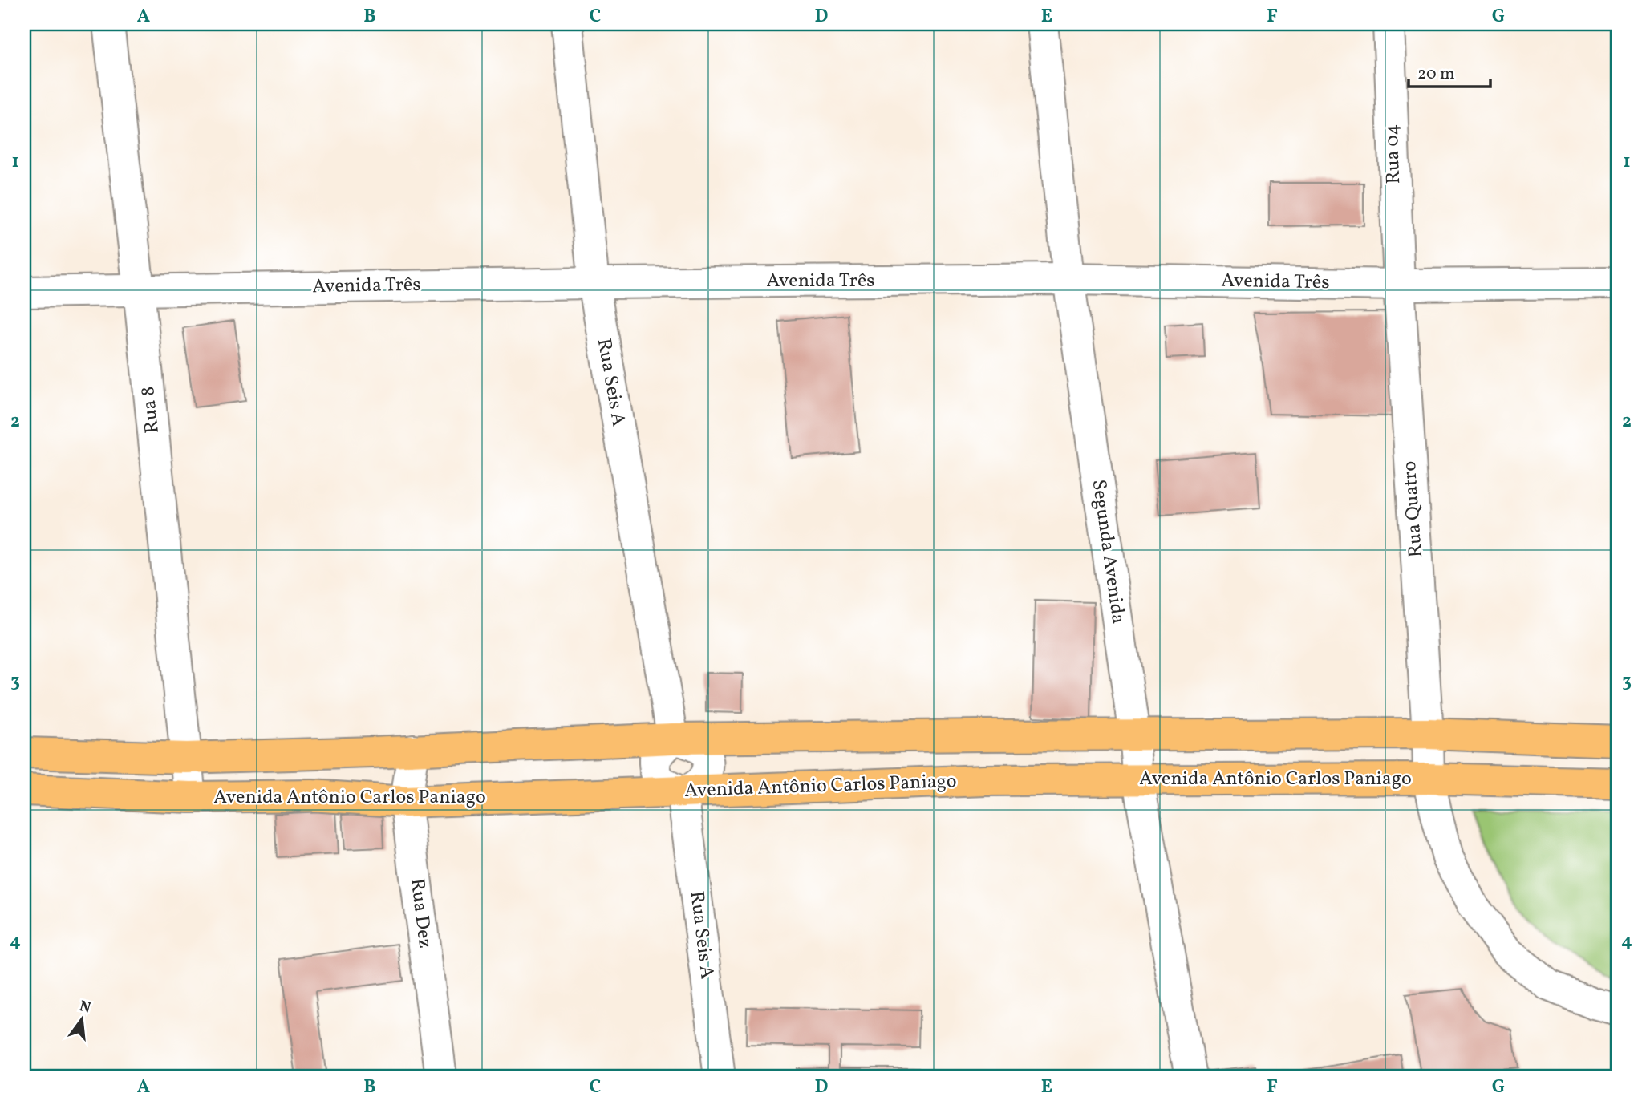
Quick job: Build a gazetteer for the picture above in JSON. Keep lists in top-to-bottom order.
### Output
{
  "streets": {
    "main road": ["Avenida Antônio Carlos Paniago"],
    "street": [
      "Rua 04",
      "Avenida Três",
      "Rua Seis A",
      "Rua 8",
      "Rua Quatro",
      "Segunda Avenida",
      "Rua Dez"
    ]
  },
  "crossings": [
    ["Rua 04", "Avenida Três"],
    ["Rua 04", "Rua Quatro"],
    ["Avenida Três", "Rua Seis A"],
    ["Avenida Três", "Rua 8"],
    ["Avenida Três", "Rua Quatro"],
    ["Avenida Três", "Segunda Avenida"],
    ["Rua Seis A", "Avenida Antônio Carlos Paniago"],
    ["Rua 8", "Avenida Antônio Carlos Paniago"],
    ["Rua Quatro", "Avenida Antônio Carlos Paniago"],
    ["Segunda Avenida", "Avenida Antônio Carlos Paniago"],
    ["Avenida Antônio Carlos Paniago", "Rua Dez"]
  ],
  "scale_bar": "20 m",
  "north": "top",
  "grid": {
    "columns": [
      "A",
      "B",
      "C",
      "D",
      "E",
      "F",
      "G"
    ],
    "rows": [
      "1",
      "2",
      "3",
      "4"
    ]
  }
}
